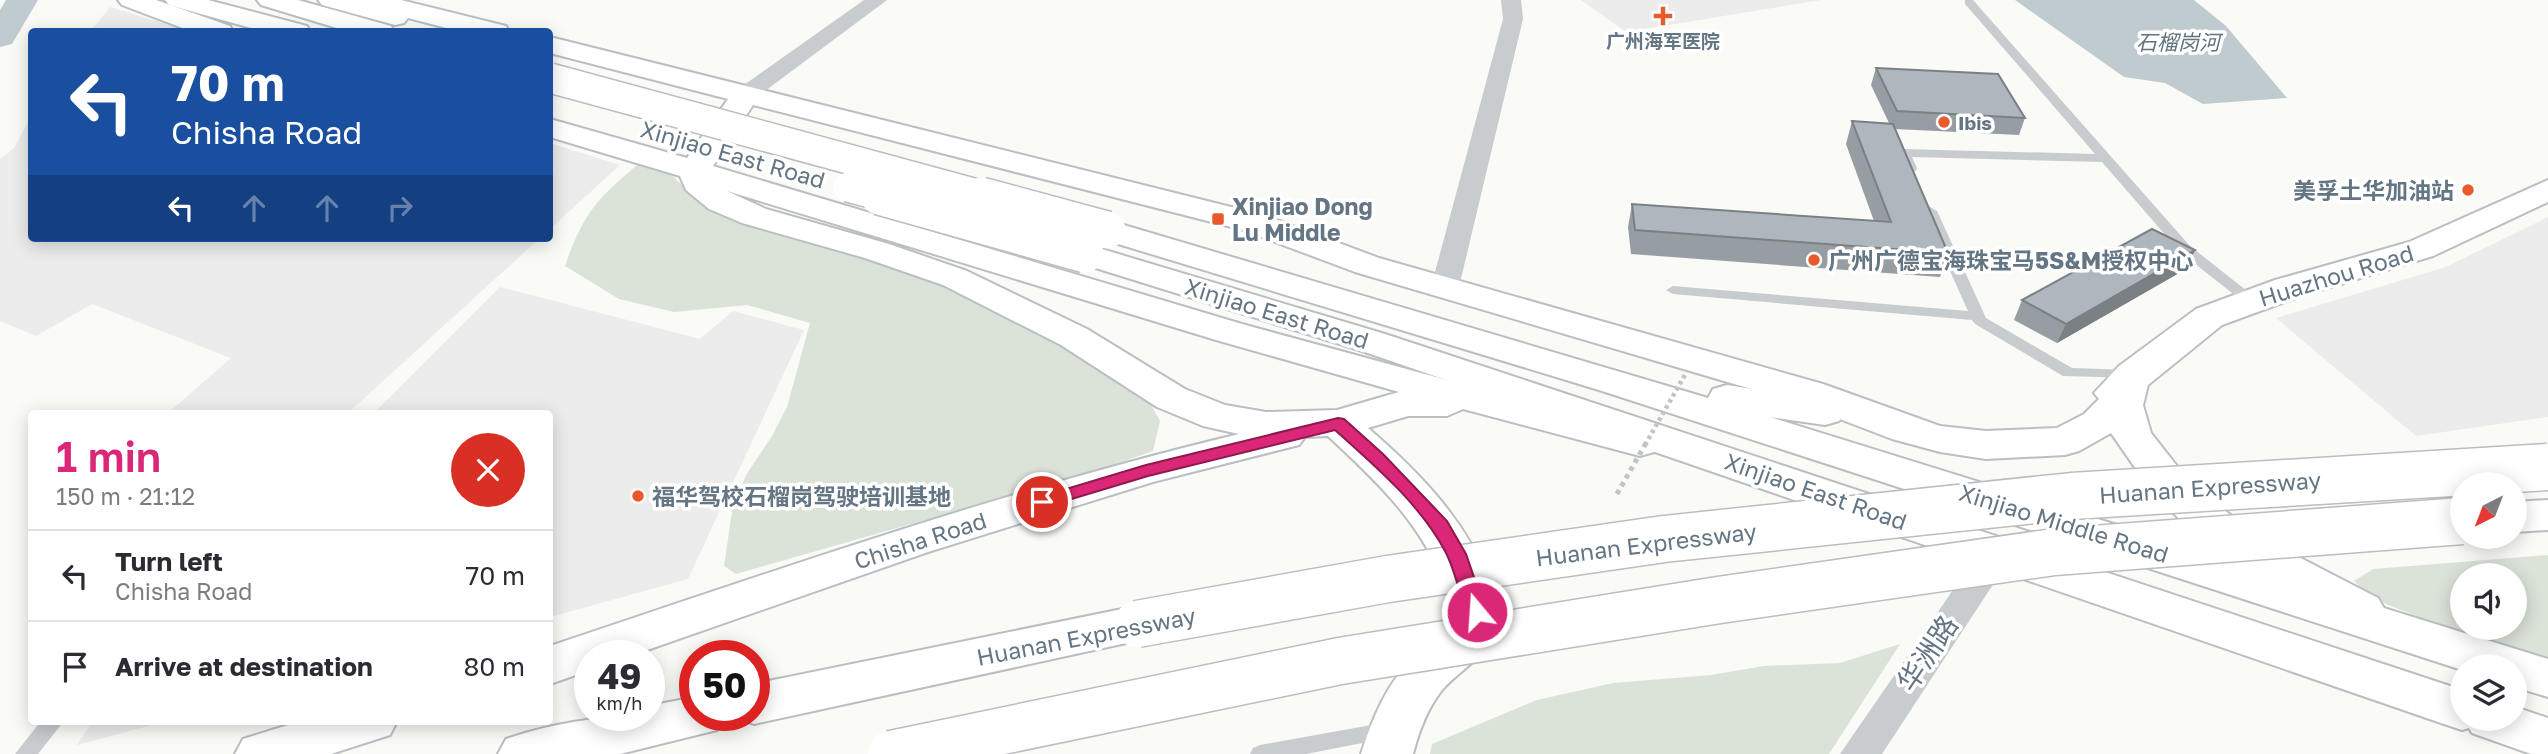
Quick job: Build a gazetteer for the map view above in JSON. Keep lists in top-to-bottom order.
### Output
{
  "streets": {
    "main road": [
      "Xinjiao East Road",
      "Huazhou Road",
      "Huanan Expressway",
      "Xinjiao Middle Road",
      "Chisha Road"
    ],
    "street": ["华洲路"]
  },
  "crossings": [
    ["Xinjiao East Road", "Xinjiao Middle Road"],
    ["Xinjiao East Road", "华洲路"]
  ],
  "water": ["石榴岗河"],
  "places": {
    "health": ["广州海军医院"],
    "other": [
      "Ibis",
      "美孚土华加油站",
      "广州广德宝海珠宝马5S&M授权中心",
      "福华驾校石榴岗驾驶培训基地"
    ],
    "transit": ["Xinjiao Dong Lu Middle"]
  },
  "north": "bottom left",
  "page": {
    "turn": ["70 m", "Chisha Road"],
    "heading": ["1 min", "150 m · 21:12"],
    "list": [
      {
        "name": "Turn left",
        "note": "Chisha Road",
        "value": "70 m"
      },
      {
        "name": "Arrive at destination",
        "value": "80 m"
      }
    ],
    "speed": "49 km/h",
    "limit": "50"
  }
}
